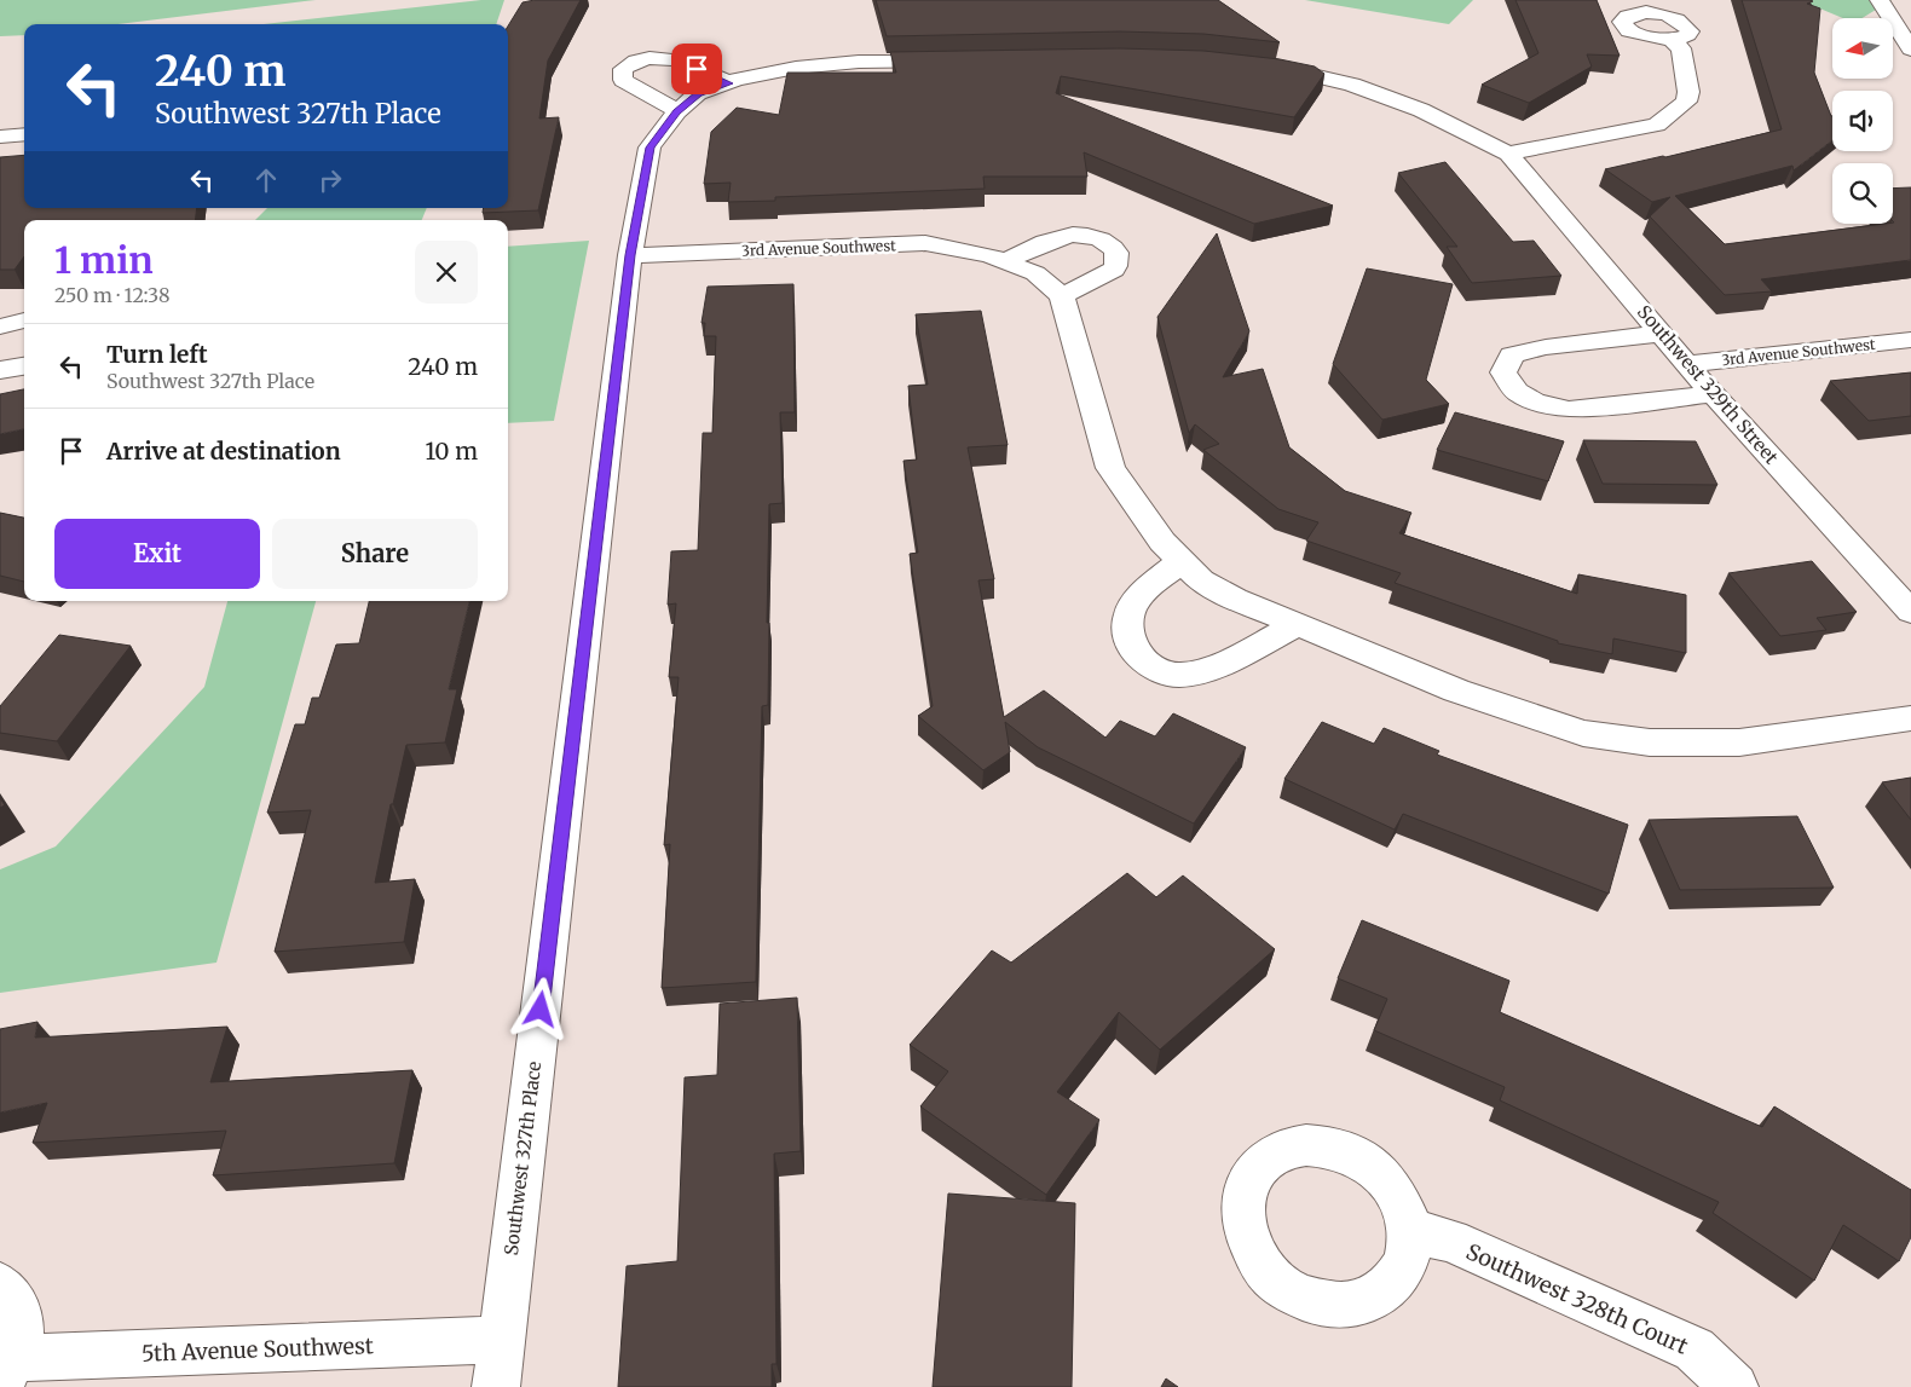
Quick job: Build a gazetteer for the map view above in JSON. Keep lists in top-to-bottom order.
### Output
{
  "streets": {
    "street": [
      "3rd Avenue Southwest",
      "Southwest 329th Street",
      "Southwest 327th Place",
      "Southwest 328th Court",
      "5th Avenue Southwest"
    ]
  },
  "crossings": [
    ["3rd Avenue Southwest", "Southwest 329th Street"],
    ["3rd Avenue Southwest", "Southwest 327th Place"],
    ["Southwest 327th Place", "5th Avenue Southwest"]
  ],
  "north": "left",
  "page": {
    "turn": ["240 m", "Southwest 327th Place"],
    "heading": ["1 min", "250 m · 12:38"],
    "list": [
      {
        "name": "Turn left",
        "note": "Southwest 327th Place",
        "value": "240 m"
      },
      {
        "name": "Arrive at destination",
        "value": "10 m"
      }
    ],
    "buttons": ["Exit", "Share"]
  }
}
